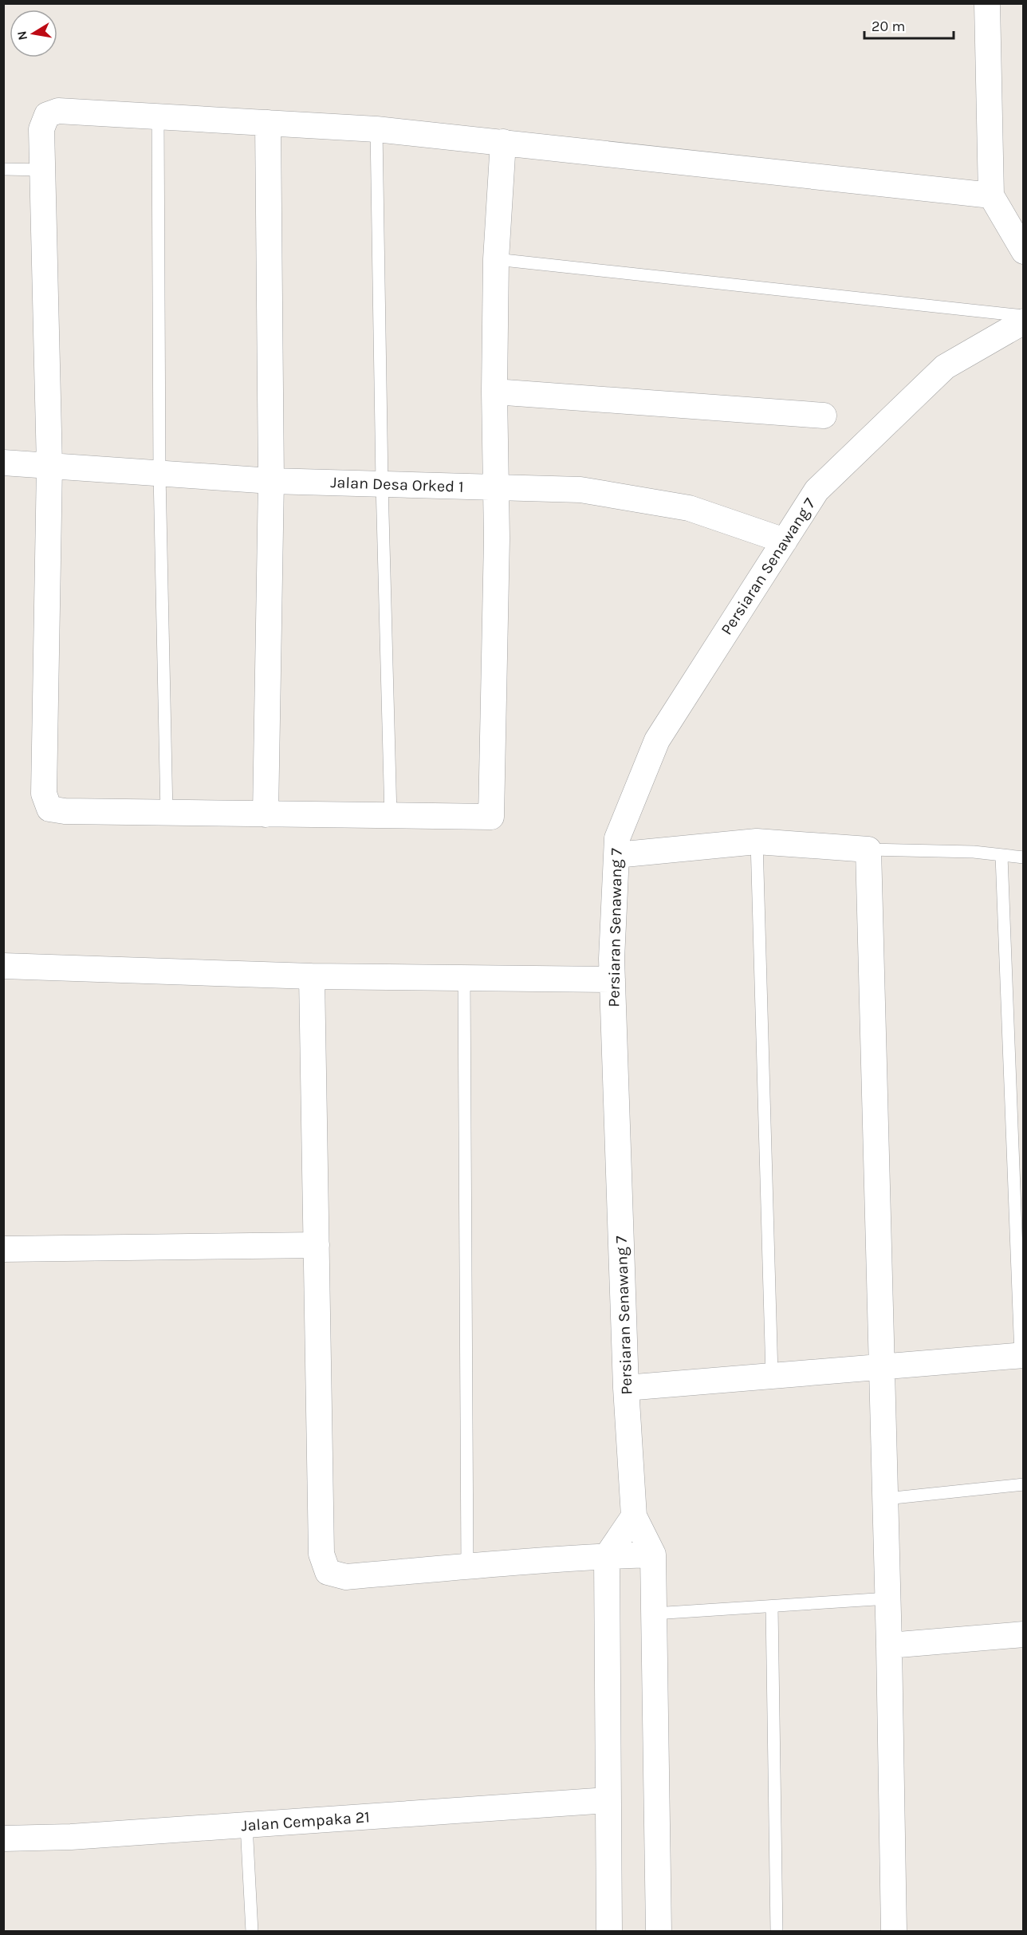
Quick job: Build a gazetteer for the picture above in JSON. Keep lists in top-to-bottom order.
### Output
{
  "streets": {
    "street": ["Jalan Desa Orked 1", "Persiaran Senawang 7", "Jalan Cempaka 21"]
  },
  "crossings": [
    ["Jalan Desa Orked 1", "Persiaran Senawang 7"]
  ],
  "scale_bar": "20 m",
  "north": "left"
}
